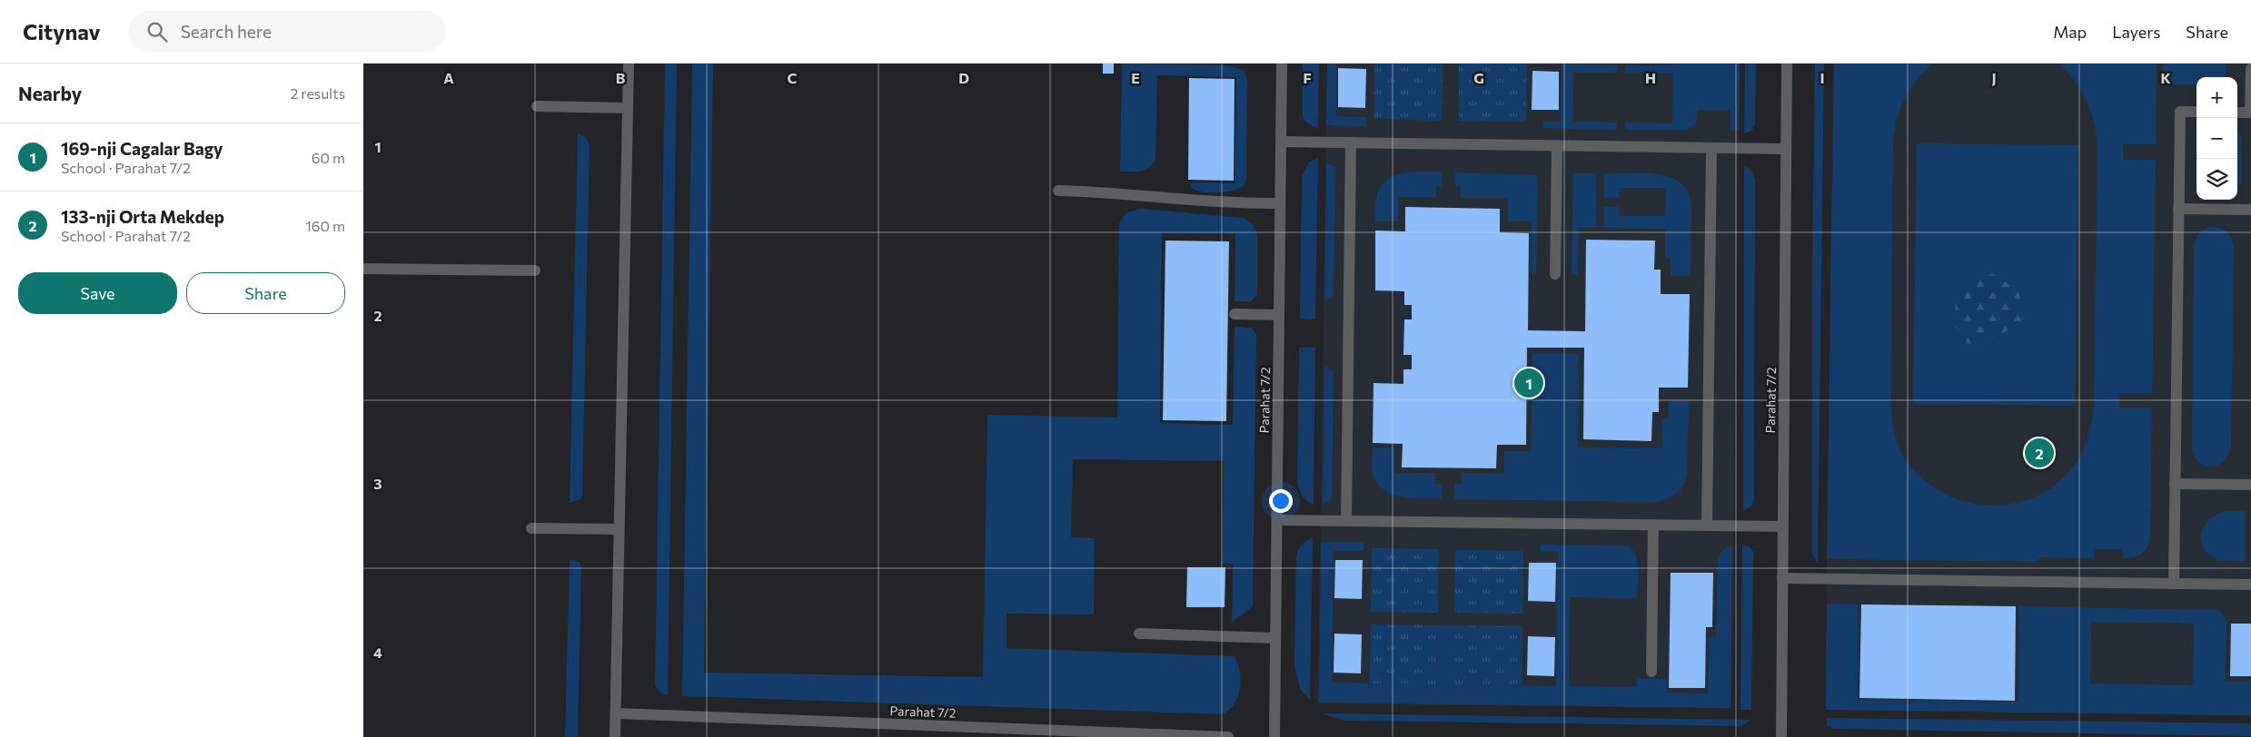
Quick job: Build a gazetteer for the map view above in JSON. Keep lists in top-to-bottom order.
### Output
{
  "streets": {
    "street": ["Parahat 7/2"]
  },
  "page": {
    "header": "Citynav",
    "search": "Search here",
    "nav": ["Map", "Layers", "Share"],
    "heading": ["Nearby", "2 results"],
    "map_buttons": ["+", "−"],
    "list": [
      {
        "mark": "1",
        "name": "169-nji Cagalar Bagy",
        "note": "School · Parahat 7/2",
        "value": "60 m"
      },
      {
        "mark": "2",
        "name": "133-nji Orta Mekdep",
        "note": "School · Parahat 7/2",
        "value": "160 m"
      }
    ],
    "buttons": ["Save", "Share"],
    "pins": ["1", "2"]
  },
  "grid": {
    "columns": [
      "A",
      "B",
      "C",
      "D",
      "E",
      "F",
      "G",
      "H",
      "I",
      "J",
      "K"
    ],
    "rows": [
      "1",
      "2",
      "3",
      "4"
    ]
  }
}
